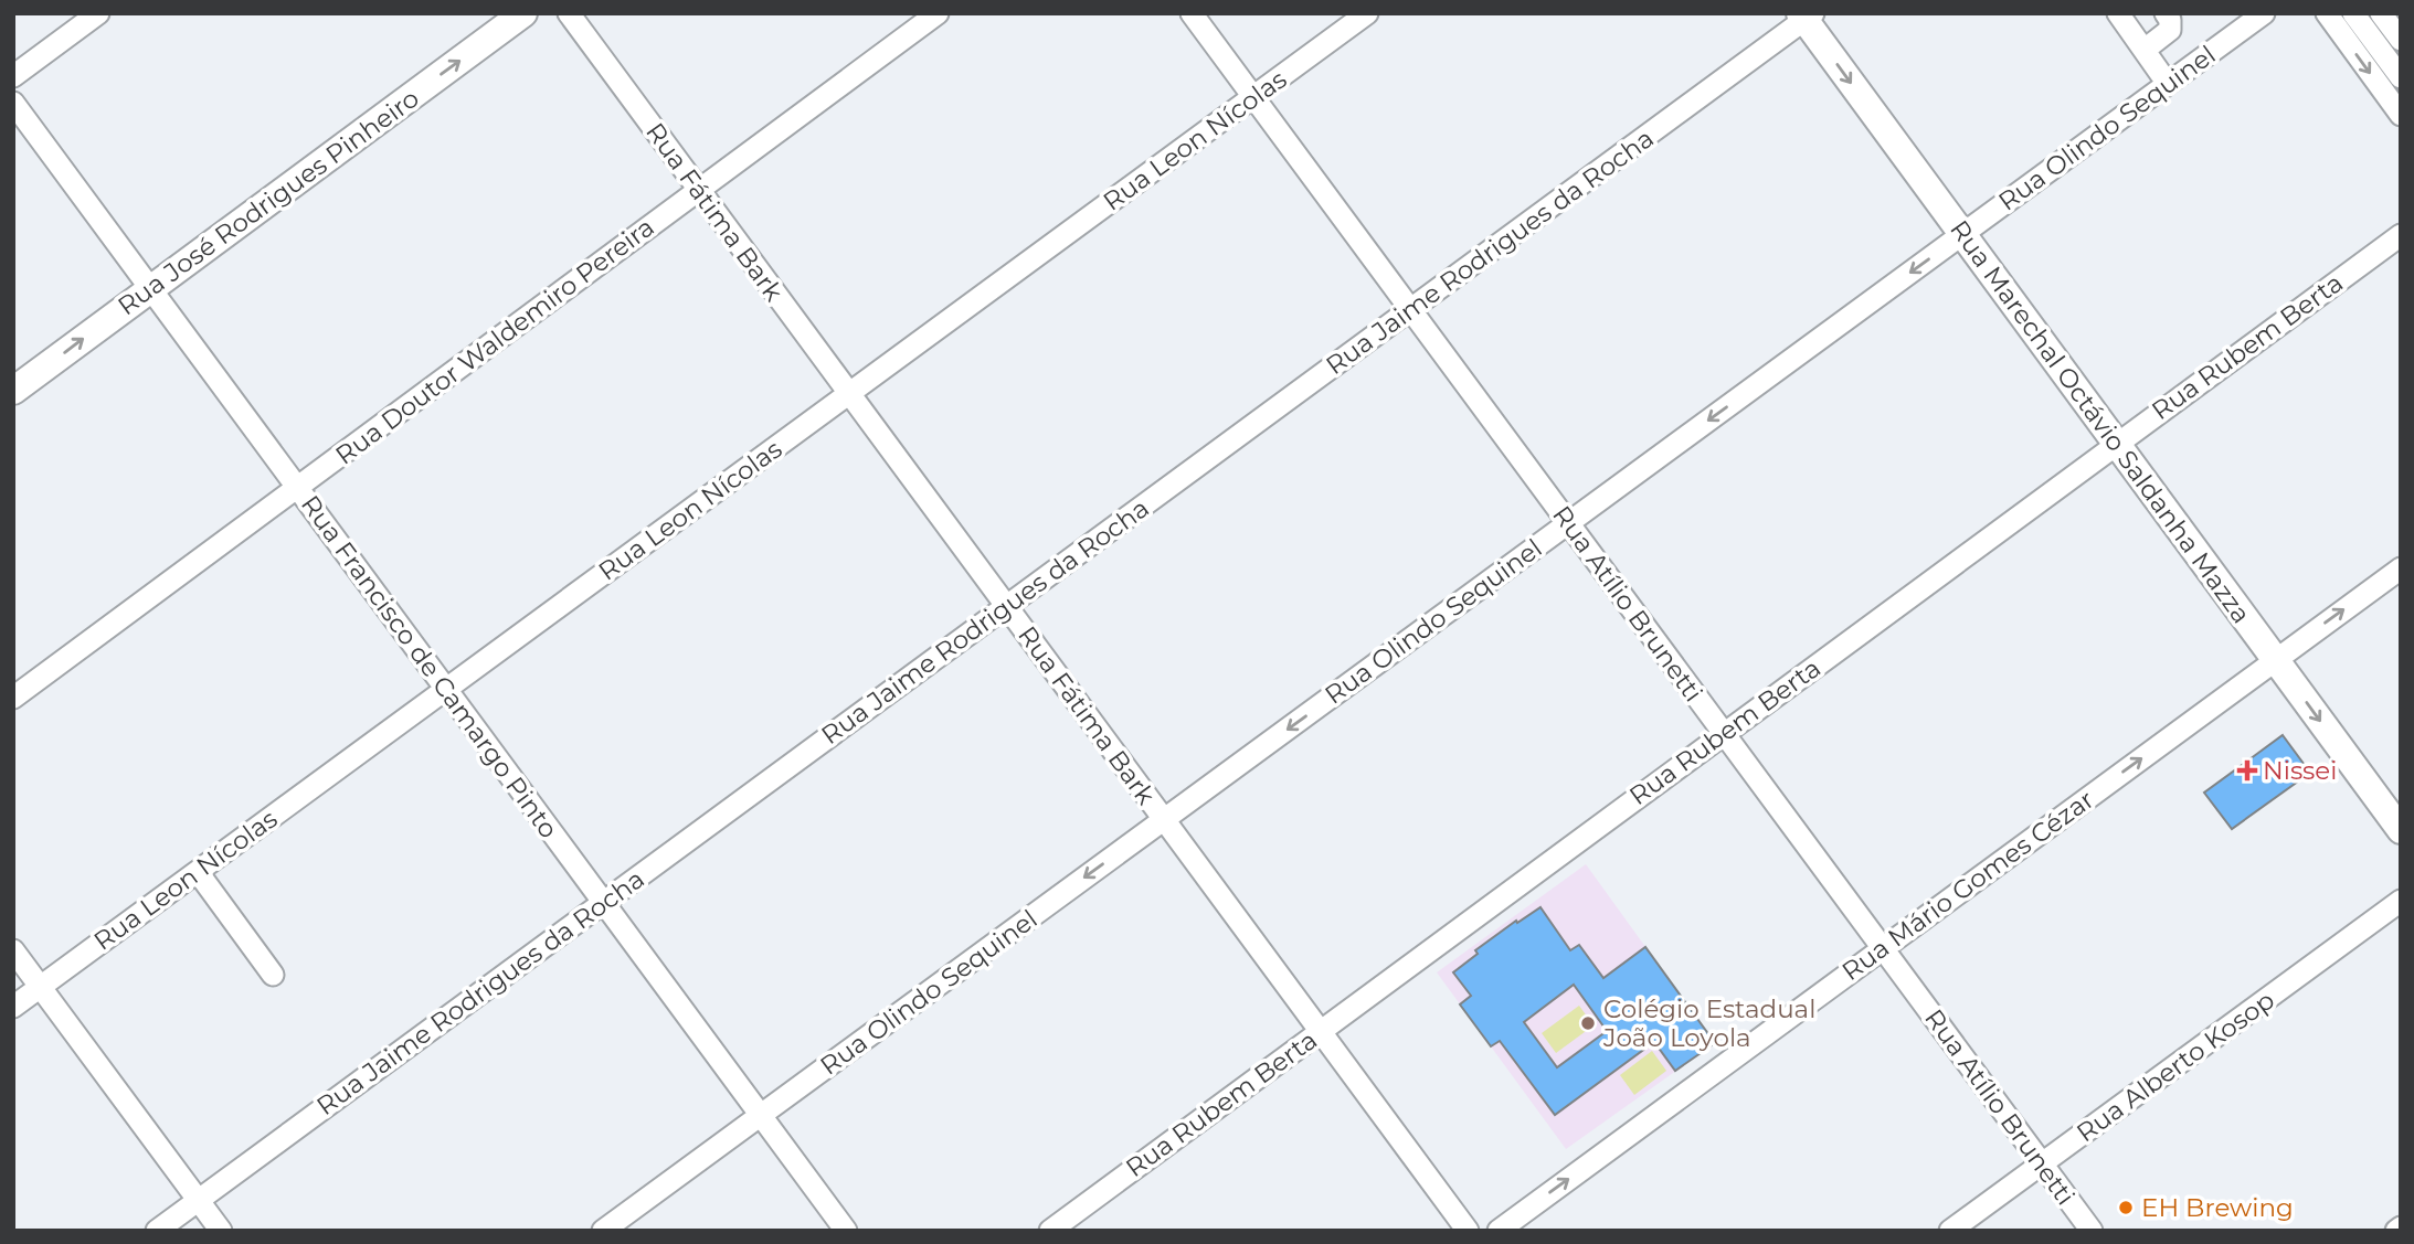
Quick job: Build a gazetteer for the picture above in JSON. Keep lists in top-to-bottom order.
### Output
{
  "streets": {
    "main road": ["Rua José Rodrigues Pinheiro", "Rua Marechal Octávio Saldanha Mazza"],
    "street": [
      "Rua Olindo Sequinel",
      "Rua Leon Nícolas",
      "Rua Fátima Bark",
      "Rua Jaime Rodrigues da Rocha",
      "Rua Doutor Waldemiro Pereira",
      "Rua Rubem Berta",
      "Rua Atílio Brunetti",
      "Rua Francisco de Camargo Pinto",
      "Rua Mário Gomes Cézar",
      "Rua Alberto Kosop"
    ]
  },
  "crossings": [
    ["Rua Olindo Sequinel", "Rua Fátima Bark"],
    ["Rua Olindo Sequinel", "Rua Marechal Octávio Saldanha Mazza"],
    ["Rua Olindo Sequinel", "Rua Atílio Brunetti"],
    ["Rua Olindo Sequinel", "Rua Francisco de Camargo Pinto"],
    ["Rua Leon Nícolas", "Rua Fátima Bark"],
    ["Rua Leon Nícolas", "Rua Atílio Brunetti"],
    ["Rua Leon Nícolas", "Rua Francisco de Camargo Pinto"],
    ["Rua José Rodrigues Pinheiro", "Rua Francisco de Camargo Pinto"],
    ["Rua Fátima Bark", "Rua Jaime Rodrigues da Rocha"],
    ["Rua Fátima Bark", "Rua Doutor Waldemiro Pereira"],
    ["Rua Fátima Bark", "Rua Rubem Berta"],
    ["Rua Jaime Rodrigues da Rocha", "Rua Marechal Octávio Saldanha Mazza"],
    ["Rua Jaime Rodrigues da Rocha", "Rua Atílio Brunetti"],
    ["Rua Jaime Rodrigues da Rocha", "Rua Francisco de Camargo Pinto"],
    ["Rua Doutor Waldemiro Pereira", "Rua Francisco de Camargo Pinto"],
    ["Rua Rubem Berta", "Rua Marechal Octávio Saldanha Mazza"],
    ["Rua Rubem Berta", "Rua Atílio Brunetti"],
    ["Rua Marechal Octávio Saldanha Mazza", "Rua Mário Gomes Cézar"],
    ["Rua Atílio Brunetti", "Rua Mário Gomes Cézar"],
    ["Rua Atílio Brunetti", "Rua Alberto Kosop"]
  ],
  "one_way": [
    "Rua Olindo Sequinel",
    "Rua José Rodrigues Pinheiro",
    "Rua Marechal Octávio Saldanha Mazza",
    "Rua Mário Gomes Cézar"
  ],
  "places": {
    "health": ["Nissei"],
    "other": ["Colégio Estadual João Loyola", "EH Brewing"]
  }
}
